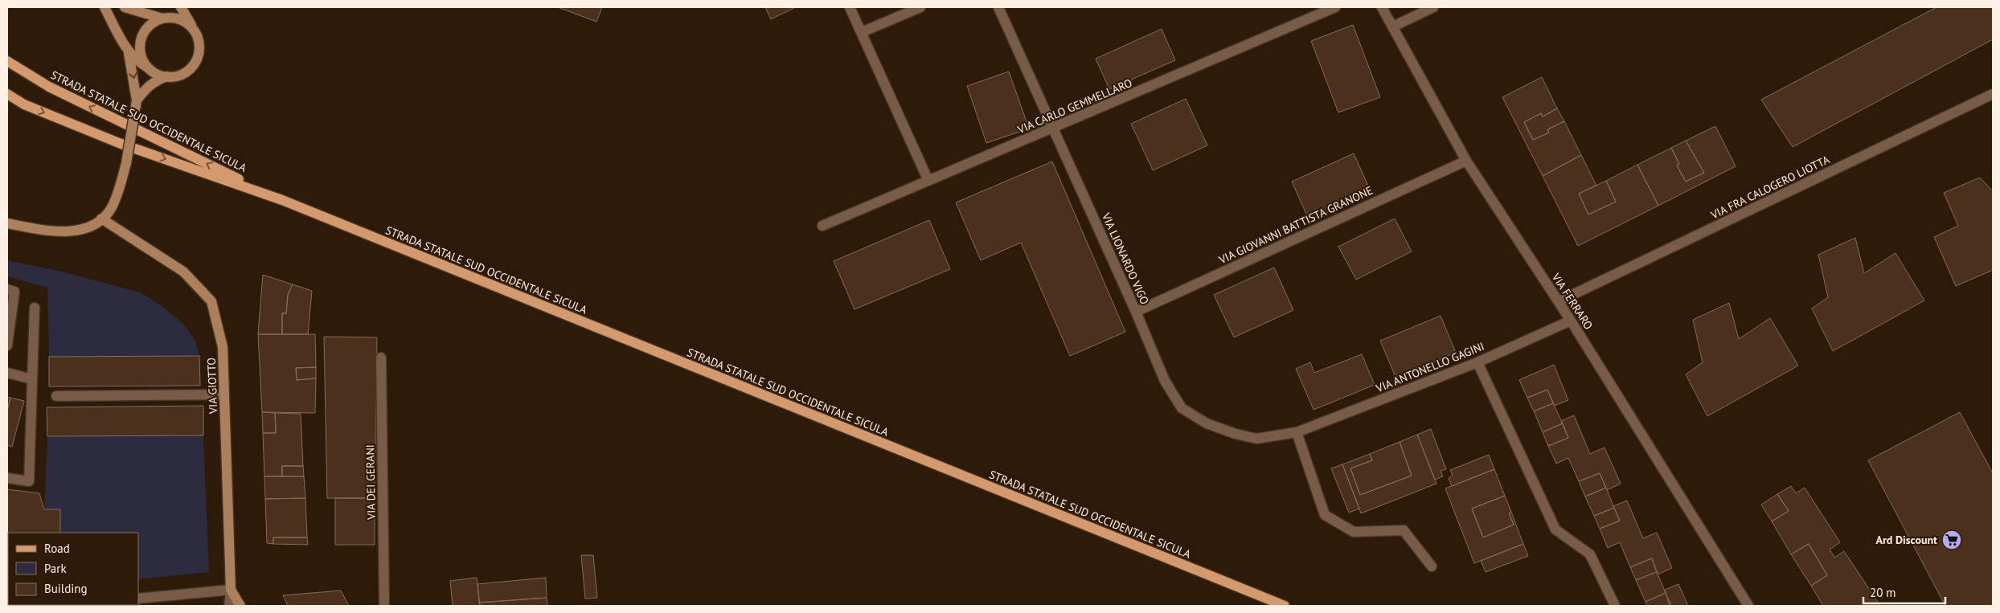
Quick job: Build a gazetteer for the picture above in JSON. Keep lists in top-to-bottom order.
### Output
{
  "streets": {
    "main road": ["STRADA STATALE SUD OCCIDENTALE SICULA"],
    "street": [
      "VIA CARLO GEMMELLARO",
      "VIA FRA CALOGERO LIOTTA",
      "VIA GIOVANNI BATTISTA GRANONE",
      "VIA LIONARDO VIGO",
      "VIA FERRARO",
      "VIA ANTONELLO GAGINI",
      "VIA GIOTTO",
      "VIA DEI GERANI"
    ]
  },
  "crossings": [
    ["VIA CARLO GEMMELLARO", "VIA LIONARDO VIGO"],
    ["VIA FRA CALOGERO LIOTTA", "VIA FERRARO"],
    ["VIA GIOVANNI BATTISTA GRANONE", "VIA LIONARDO VIGO"],
    ["VIA GIOVANNI BATTISTA GRANONE", "VIA FERRARO"],
    ["VIA LIONARDO VIGO", "VIA ANTONELLO GAGINI"],
    ["VIA FERRARO", "VIA ANTONELLO GAGINI"]
  ],
  "places": {
    "supermarket": ["Ard Discount"]
  },
  "legend": ["Road", "Park", "Building"],
  "scale_bar": "20 m"
}
